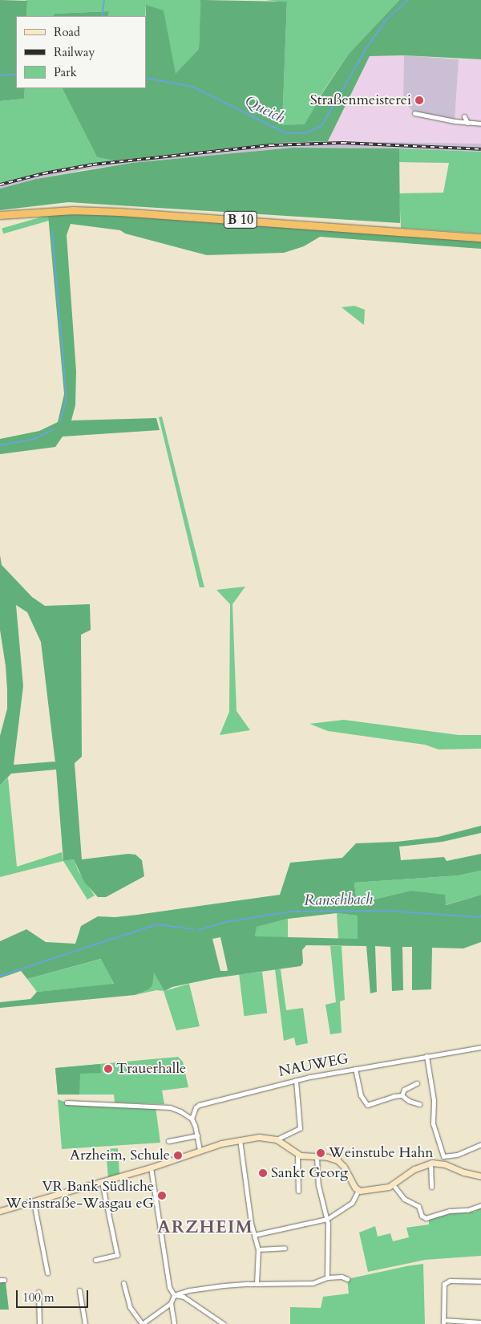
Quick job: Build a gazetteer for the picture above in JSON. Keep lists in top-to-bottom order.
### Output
{
  "streets": {
    "highway": ["B 10"],
    "street": ["NAUWEG"]
  },
  "districts": ["ARZHEIM"],
  "water": ["Queich", "Ranschbach"],
  "places": [
    "Straßenmeisterei",
    "Trauerhalle",
    "Weinstube Hahn",
    "Arzheim, Schule",
    "Sankt Georg",
    "VR Bank Südliche Weinstraße-Wasgau eG"
  ],
  "legend": ["Road", "Railway", "Park"],
  "scale_bar": "100 m"
}
